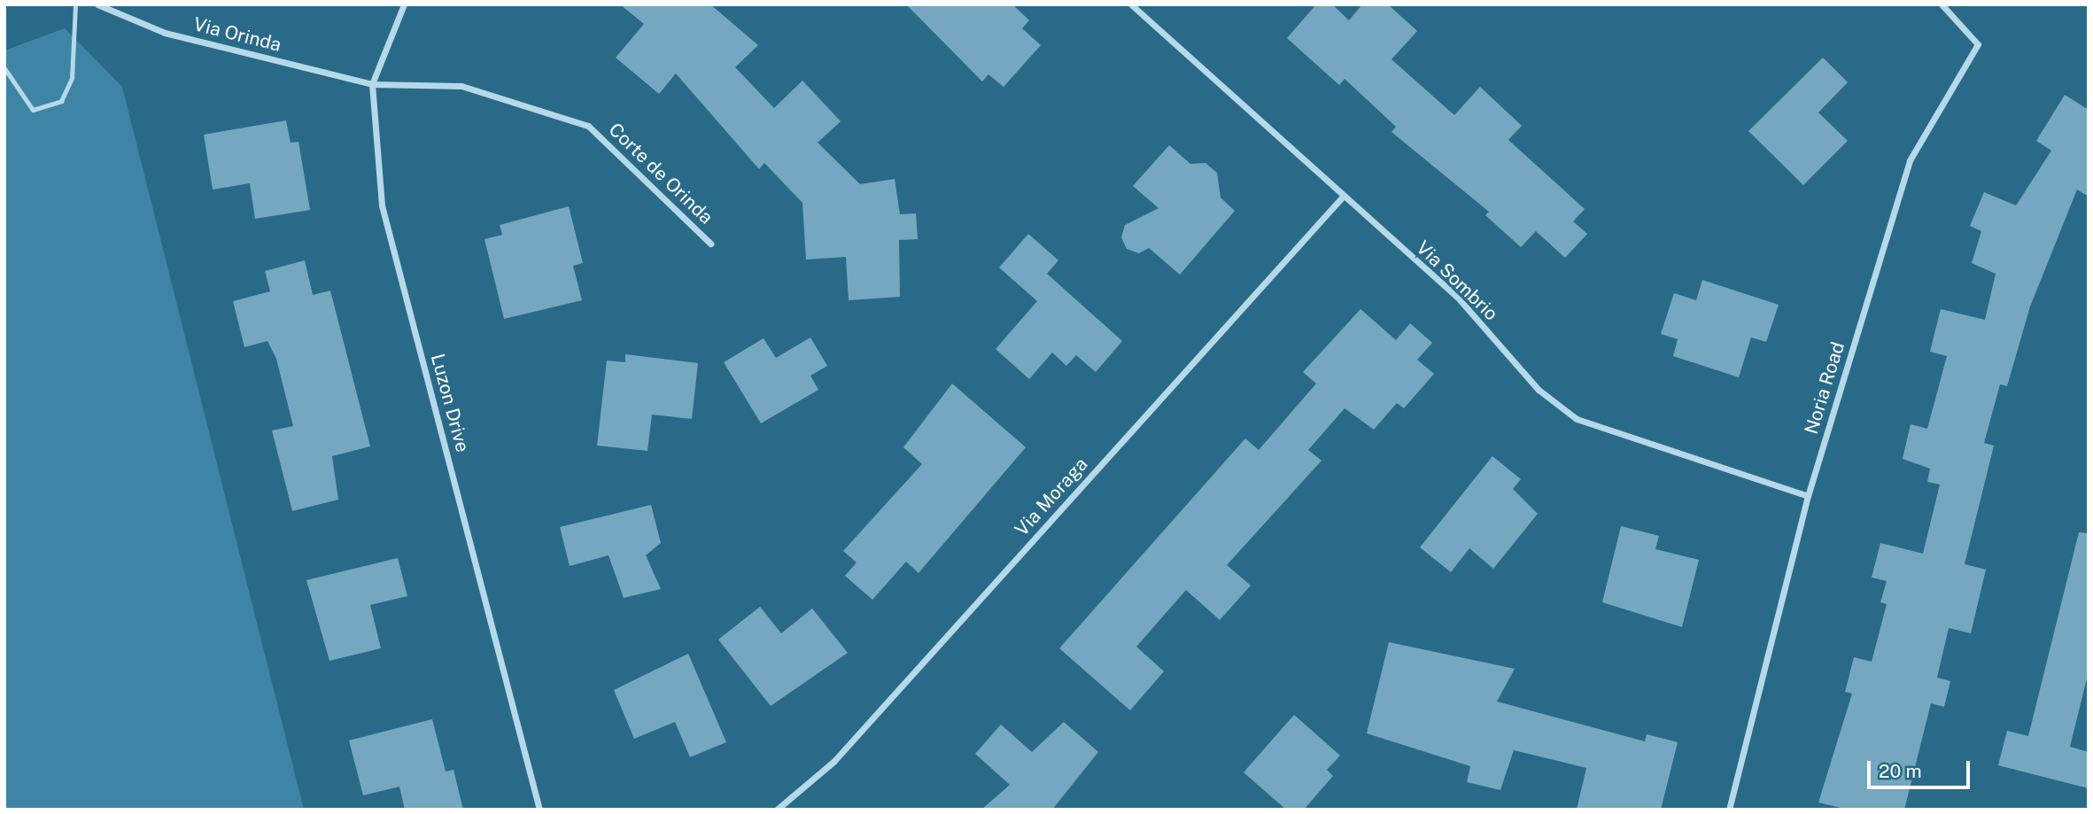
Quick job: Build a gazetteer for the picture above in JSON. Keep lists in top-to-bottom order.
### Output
{
  "streets": {
    "street": [
      "Via Orinda",
      "Corte de Orinda",
      "Via Sombrio",
      "Noria Road",
      "Luzon Drive",
      "Via Moraga"
    ]
  },
  "crossings": [
    ["Via Orinda", "Corte de Orinda"],
    ["Via Orinda", "Luzon Drive"],
    ["Corte de Orinda", "Luzon Drive"],
    ["Via Sombrio", "Noria Road"],
    ["Via Sombrio", "Via Moraga"]
  ],
  "scale_bar": "20 m"
}
